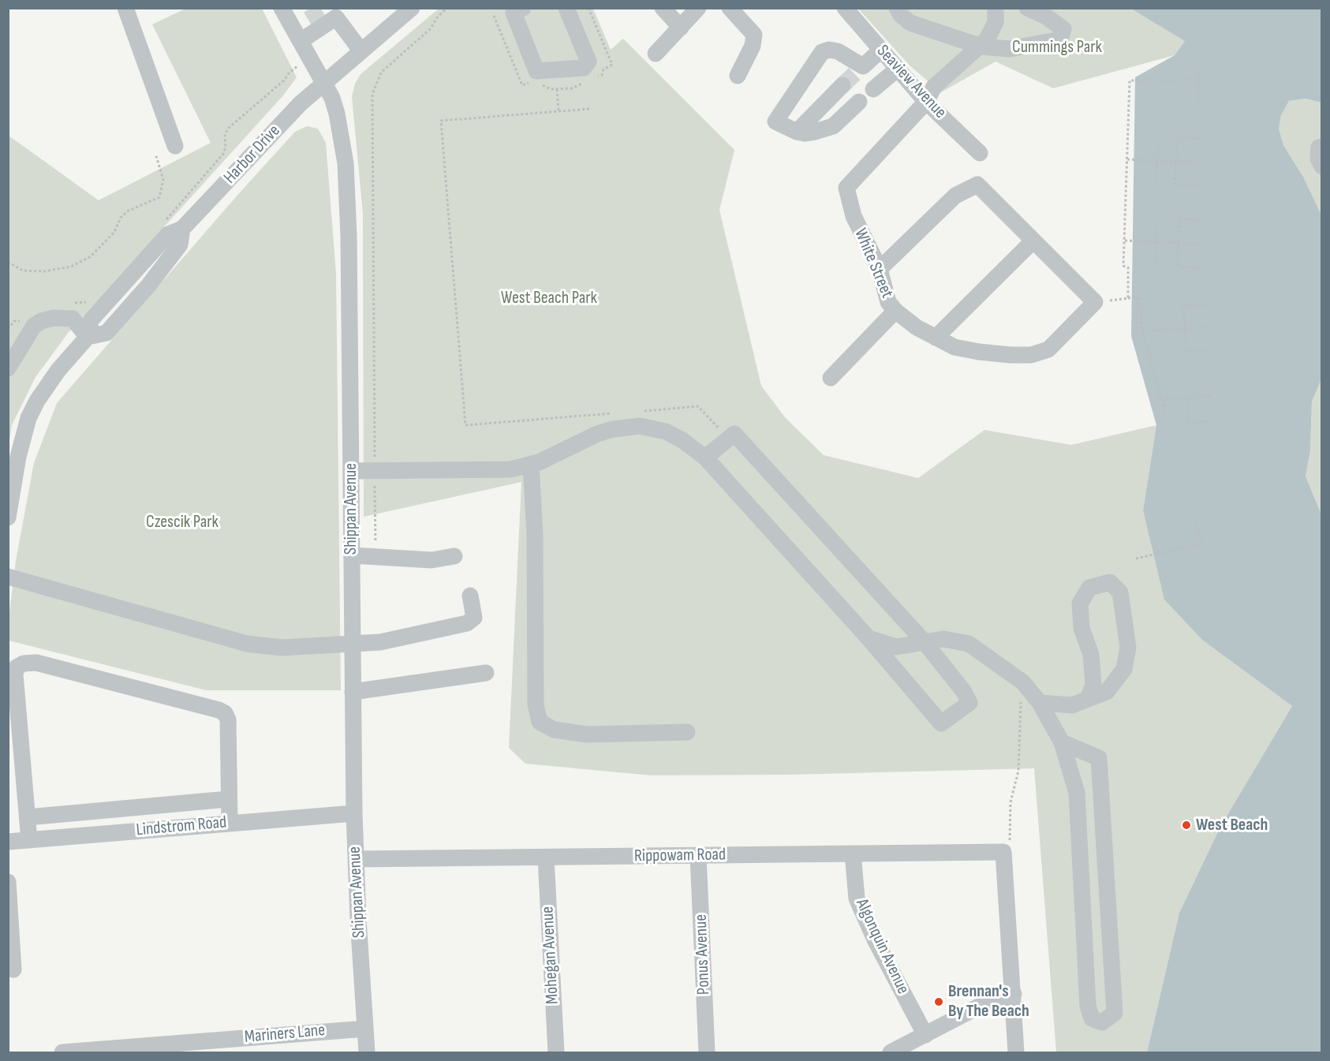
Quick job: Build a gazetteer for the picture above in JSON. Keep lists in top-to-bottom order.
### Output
{
  "streets": {
    "street": [
      "Seaview Avenue",
      "Harbor Drive",
      "White Street",
      "Shippan Avenue",
      "Lindstrom Road",
      "Rippowam Road",
      "Algonquin Avenue",
      "Ponus Avenue",
      "Mohegan Avenue",
      "Mariners Lane"
    ]
  },
  "crossings": [
    ["Seaview Avenue", "White Street"],
    ["Harbor Drive", "Shippan Avenue"],
    ["Shippan Avenue", "Lindstrom Road"],
    ["Shippan Avenue", "Rippowam Road"],
    ["Shippan Avenue", "Mariners Lane"],
    ["Rippowam Road", "Algonquin Avenue"],
    ["Rippowam Road", "Ponus Avenue"],
    ["Rippowam Road", "Mohegan Avenue"]
  ],
  "parks": ["Cummings Park", "West Beach Park", "Czescik Park"],
  "places": ["West Beach", "Brennan's By The Beach"]
}
